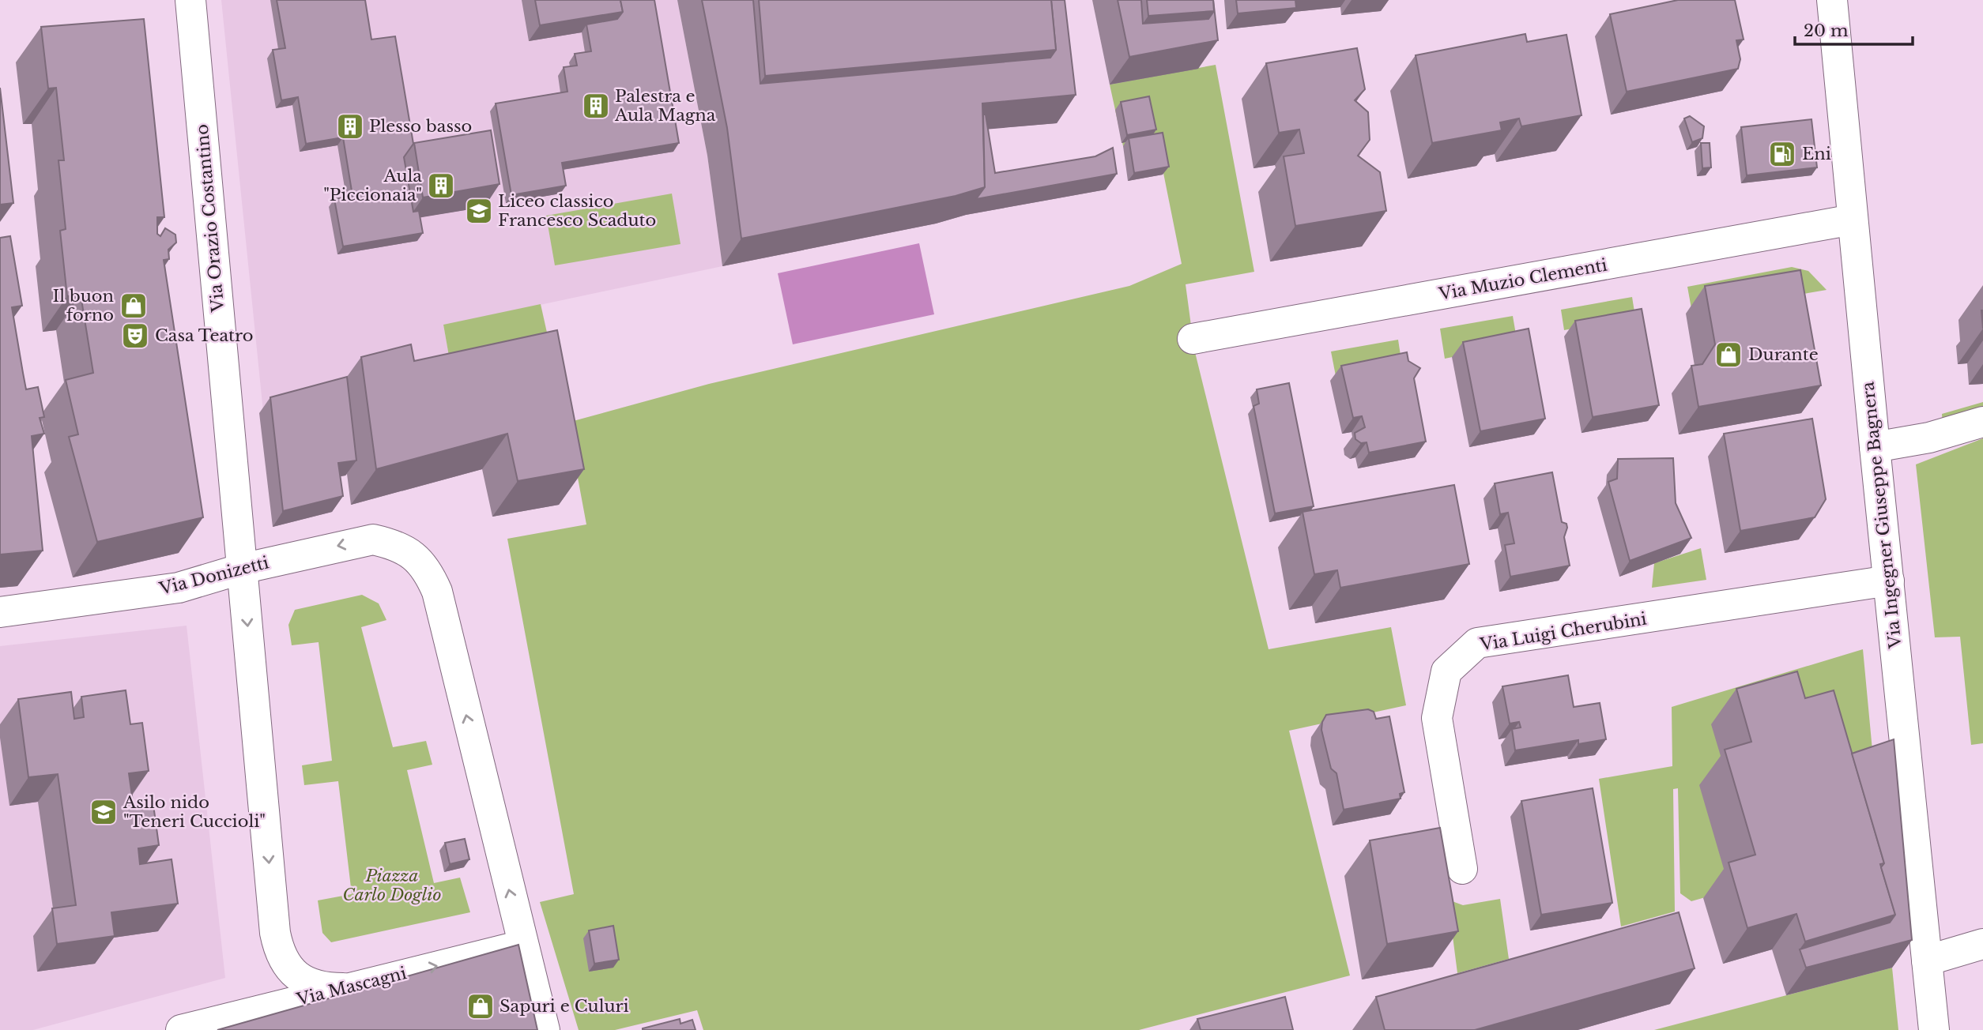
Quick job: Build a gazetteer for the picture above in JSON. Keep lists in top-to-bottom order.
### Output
{
  "streets": {
    "street": [
      "Via Orazio Costantino",
      "Via Muzio Clementi",
      "Via Ingegner Giuseppe Bagnera",
      "Via Donizetti",
      "Via Luigi Cherubini",
      "Via Mascagni"
    ]
  },
  "crossings": [
    ["Via Orazio Costantino", "Via Donizetti"],
    ["Via Orazio Costantino", "Via Mascagni"],
    ["Via Muzio Clementi", "Via Ingegner Giuseppe Bagnera"],
    ["Via Ingegner Giuseppe Bagnera", "Via Luigi Cherubini"],
    ["Via Donizetti", "Via Mascagni"]
  ],
  "one_way": ["Via Orazio Costantino", "Via Donizetti", "Via Mascagni"],
  "parks": ["Piazza Carlo Doglio"],
  "places": {
    "building": ["Palestra e Aula Magna", "Plesso basso", "Aula \"Piccionaia\""],
    "fuel station": ["Eni"],
    "school or university": ["Liceo classico Francesco Scaduto", "Asilo nido \"Teneri Cuccioli\""],
    "shop": ["Il buon forno", "Durante", "Sapuri e Culuri"],
    "theatre": ["Casa Teatro"]
  },
  "scale_bar": "20 m"
}
